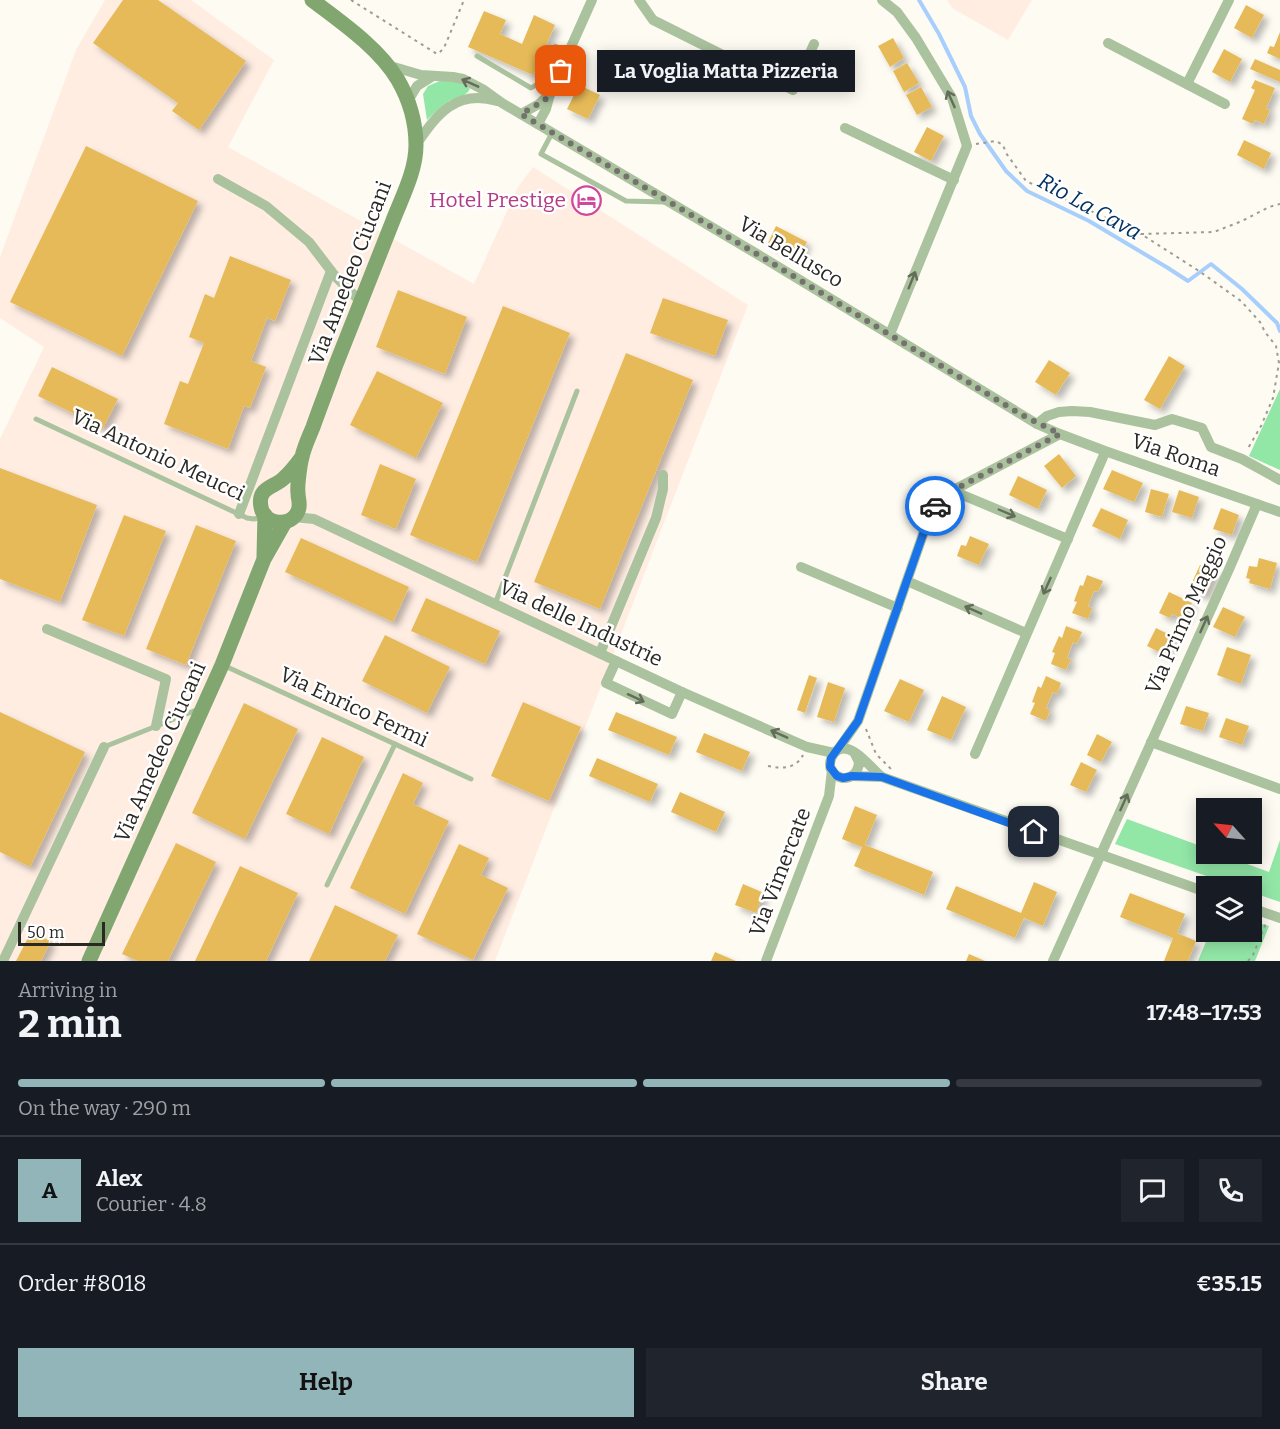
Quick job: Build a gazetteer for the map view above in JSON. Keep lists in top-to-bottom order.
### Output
{
  "streets": {
    "main road": ["Via Amedeo Ciucani"],
    "street": [
      "Via Bellusco",
      "Via Roma",
      "Via Primo Maggio",
      "Via delle Industrie",
      "Via Vimercate"
    ],
    "lane": ["Via Antonio Meucci", "Via Enrico Fermi"]
  },
  "crossings": [
    ["Via Bellusco", "Via Amedeo Ciucani"],
    ["Via Bellusco", "Via Roma"],
    ["Via Amedeo Ciucani", "Via Antonio Meucci"],
    ["Via Amedeo Ciucani", "Via delle Industrie"],
    ["Via Amedeo Ciucani", "Via Enrico Fermi"],
    ["Via Antonio Meucci", "Via delle Industrie"],
    ["Via Roma", "Via Primo Maggio"],
    ["Via delle Industrie", "Via Vimercate"]
  ],
  "one_way": ["Via Primo Maggio"],
  "water": ["Rio La Cava"],
  "places": {
    "other": ["La Voglia Matta Pizzeria"],
    "hotel": ["Hotel Prestige"]
  },
  "scale_bar": "50 m",
  "north": "top left",
  "page": {
    "bubble": "La Voglia Matta Pizzeria",
    "scale": "50 m",
    "heading": ["2 min", "Arriving in", "17:48–17:53"],
    "panel": [
      "Alex",
      "Courier · 4.8",
      "Order #8018",
      "€35.15"
    ],
    "bar": "On the way · 290 m",
    "round": "A",
    "buttons": ["Help", "Share"]
  }
}
